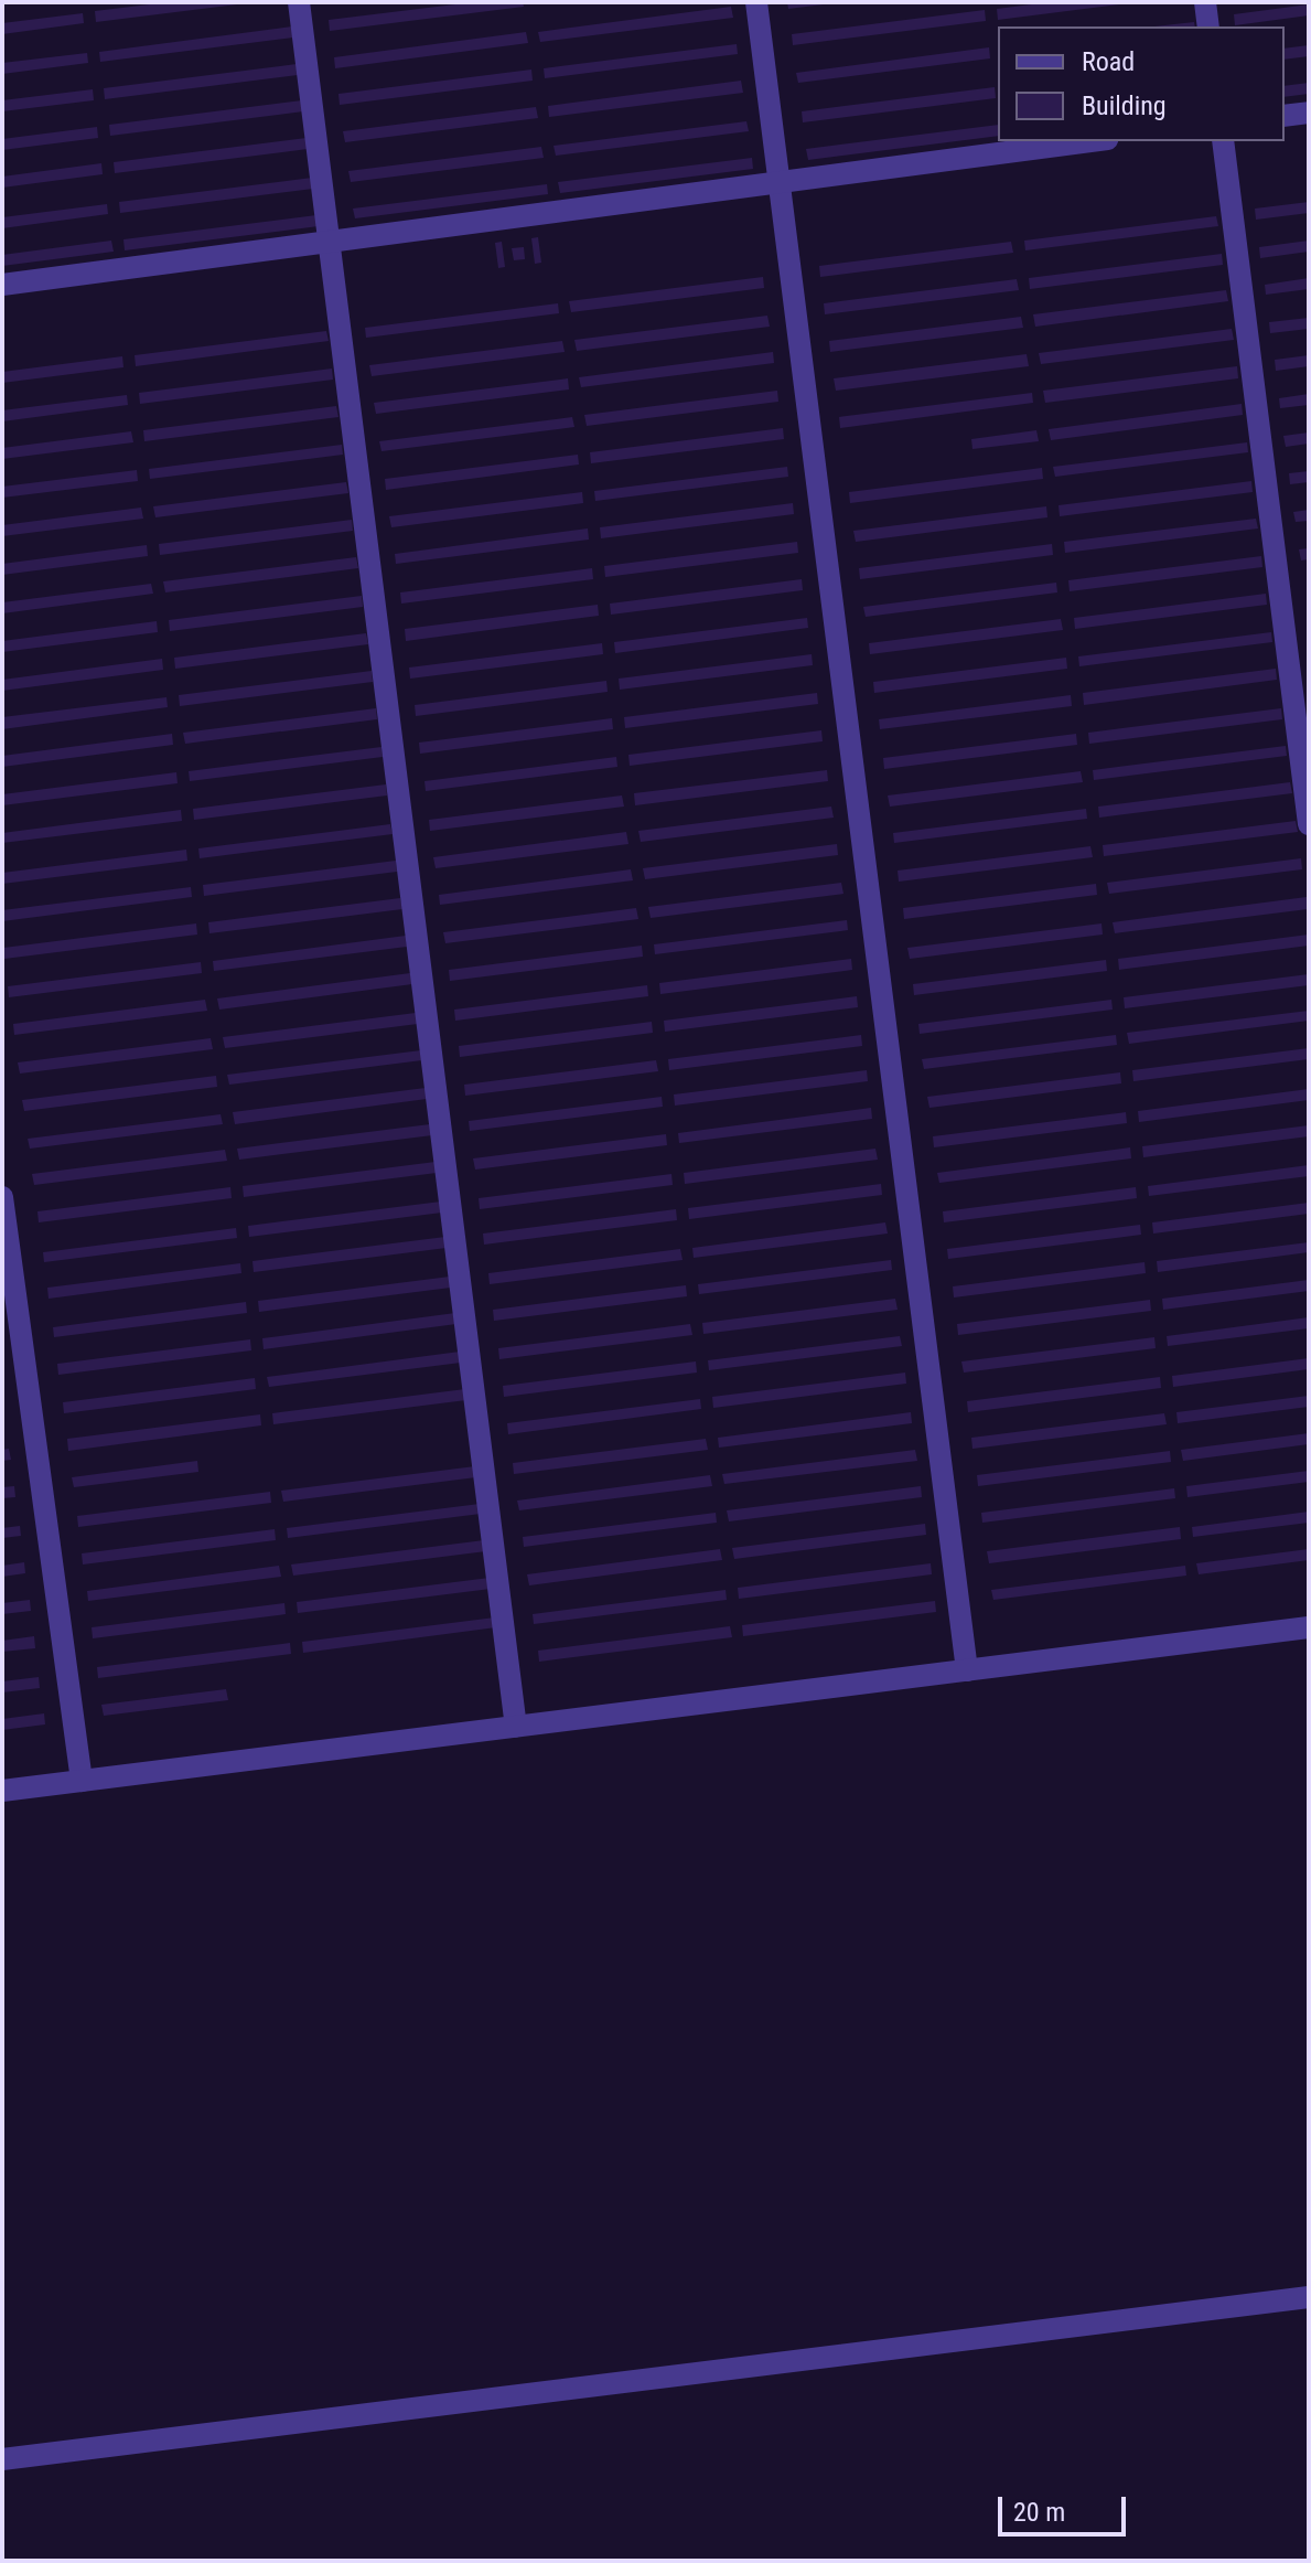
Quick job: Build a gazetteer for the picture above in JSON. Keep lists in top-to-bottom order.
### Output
{
  "legend": ["Road", "Building"],
  "scale_bar": "20 m"
}
